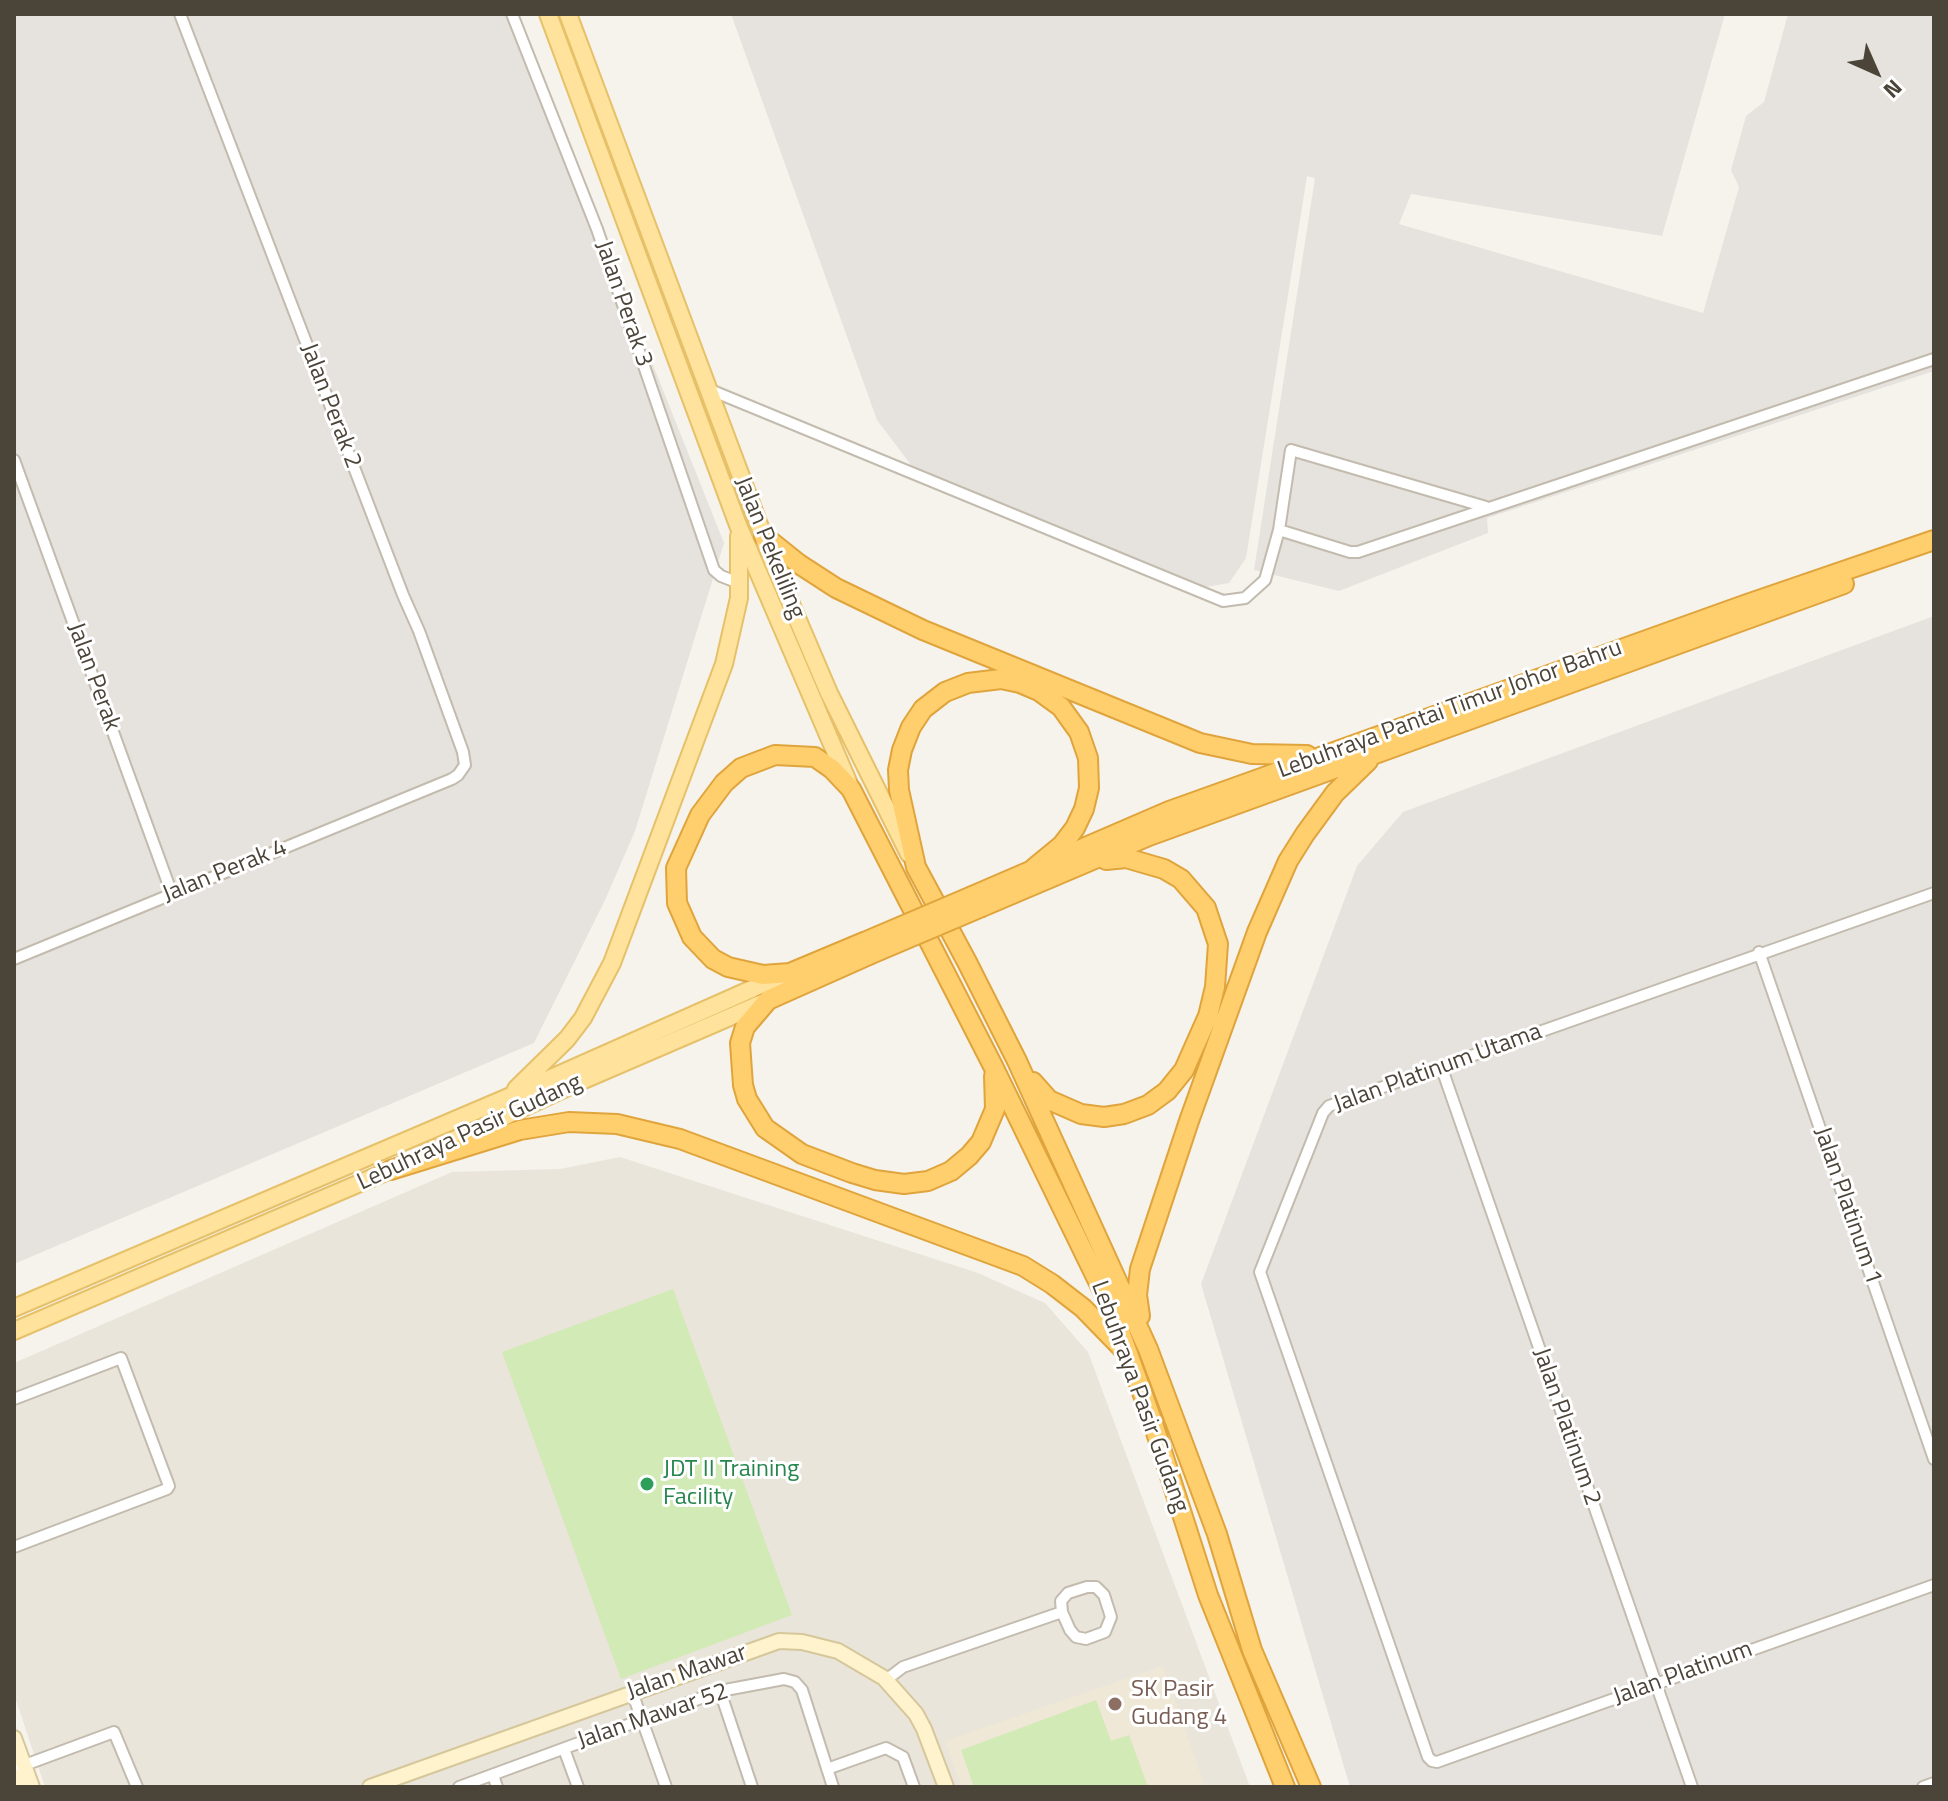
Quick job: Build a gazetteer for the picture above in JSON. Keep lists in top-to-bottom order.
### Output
{
  "streets": {
    "highway": ["Jalan Pekeliling", "Lebuhraya Pantai Timur Johor Bahru", "Lebuhraya Pasir Gudang"],
    "street": [
      "Jalan Perak 3",
      "Jalan Perak 2",
      "Jalan Perak",
      "Jalan Perak 4",
      "Jalan Platinum Utama",
      "Jalan Platinum 1",
      "Jalan Platinum 2",
      "Jalan Mawar",
      "Jalan Platinum",
      "Jalan Mawar 52"
    ]
  },
  "crossings": [
    ["Jalan Perak 2", "Jalan Perak 4"],
    ["Jalan Pekeliling", "Lebuhraya Pasir Gudang"],
    ["Jalan Perak", "Jalan Perak 4"],
    ["Lebuhraya Pantai Timur Johor Bahru", "Lebuhraya Pasir Gudang"],
    ["Jalan Platinum Utama", "Jalan Platinum 1"],
    ["Jalan Platinum Utama", "Jalan Platinum 2"],
    ["Jalan Platinum Utama", "Jalan Platinum"],
    ["Jalan Platinum 2", "Jalan Platinum"]
  ],
  "places": ["JDT II Training Facility", "SK Pasir Gudang 4"],
  "north": "bottom right"
}
